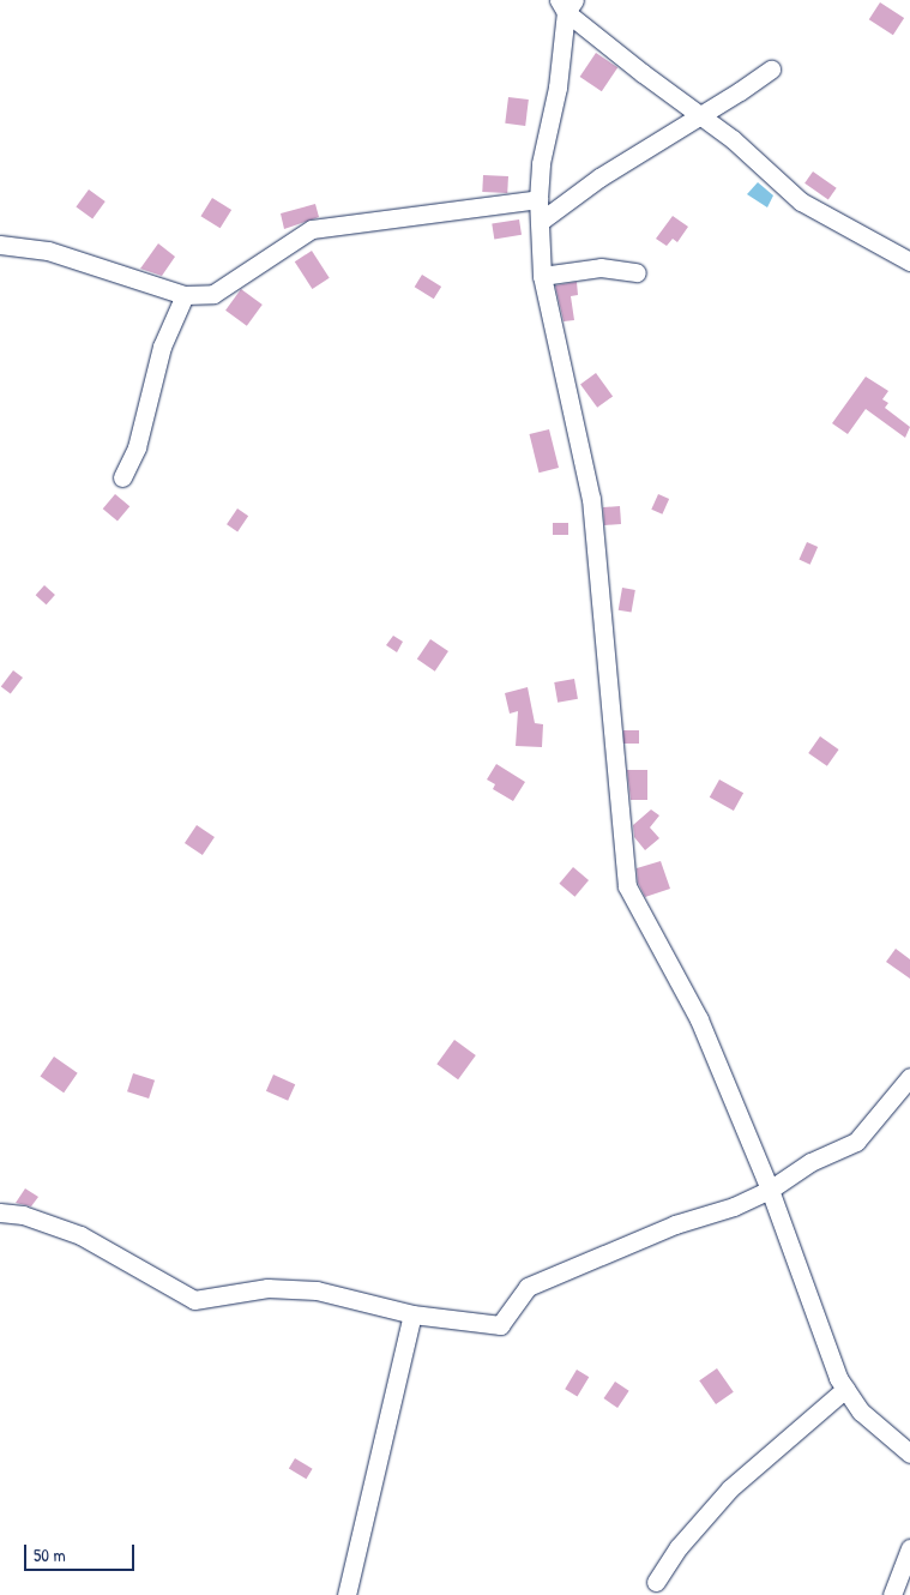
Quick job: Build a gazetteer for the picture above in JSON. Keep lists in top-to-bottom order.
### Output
{
  "scale_bar": "50 m"
}
